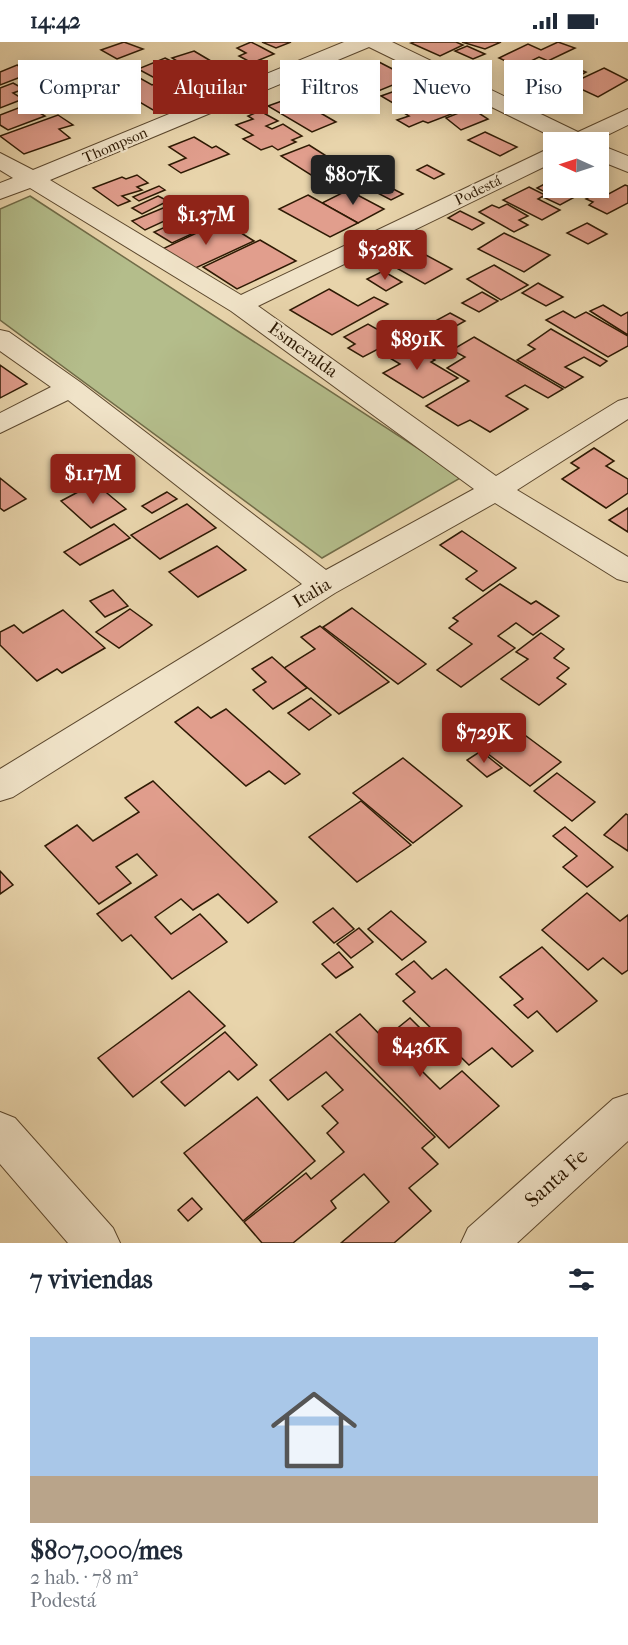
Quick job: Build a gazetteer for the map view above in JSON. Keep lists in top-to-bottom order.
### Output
{
  "streets": {
    "street": [
      "Thompson",
      "Podestá",
      "Esmeralda",
      "Italia",
      "Santa Fe"
    ]
  },
  "crossings": [
    ["Thompson", "Esmeralda"],
    ["Podestá", "Esmeralda"],
    ["Esmeralda", "Italia"]
  ],
  "north": "left",
  "page": {
    "status": "14:42",
    "chip": [
      "Comprar",
      "Alquilar",
      "Filtros",
      "Nuevo",
      "Piso"
    ],
    "price": [
      "$807K",
      "$1.37M",
      "$528K",
      "$891K",
      "$1.17M",
      "$729K",
      "$436K"
    ],
    "heading": "7 viviendas",
    "list": [
      {
        "name": "$807,000/mes",
        "note": "2 hab. · 78 m² · Podestá"
      }
    ]
  }
}
